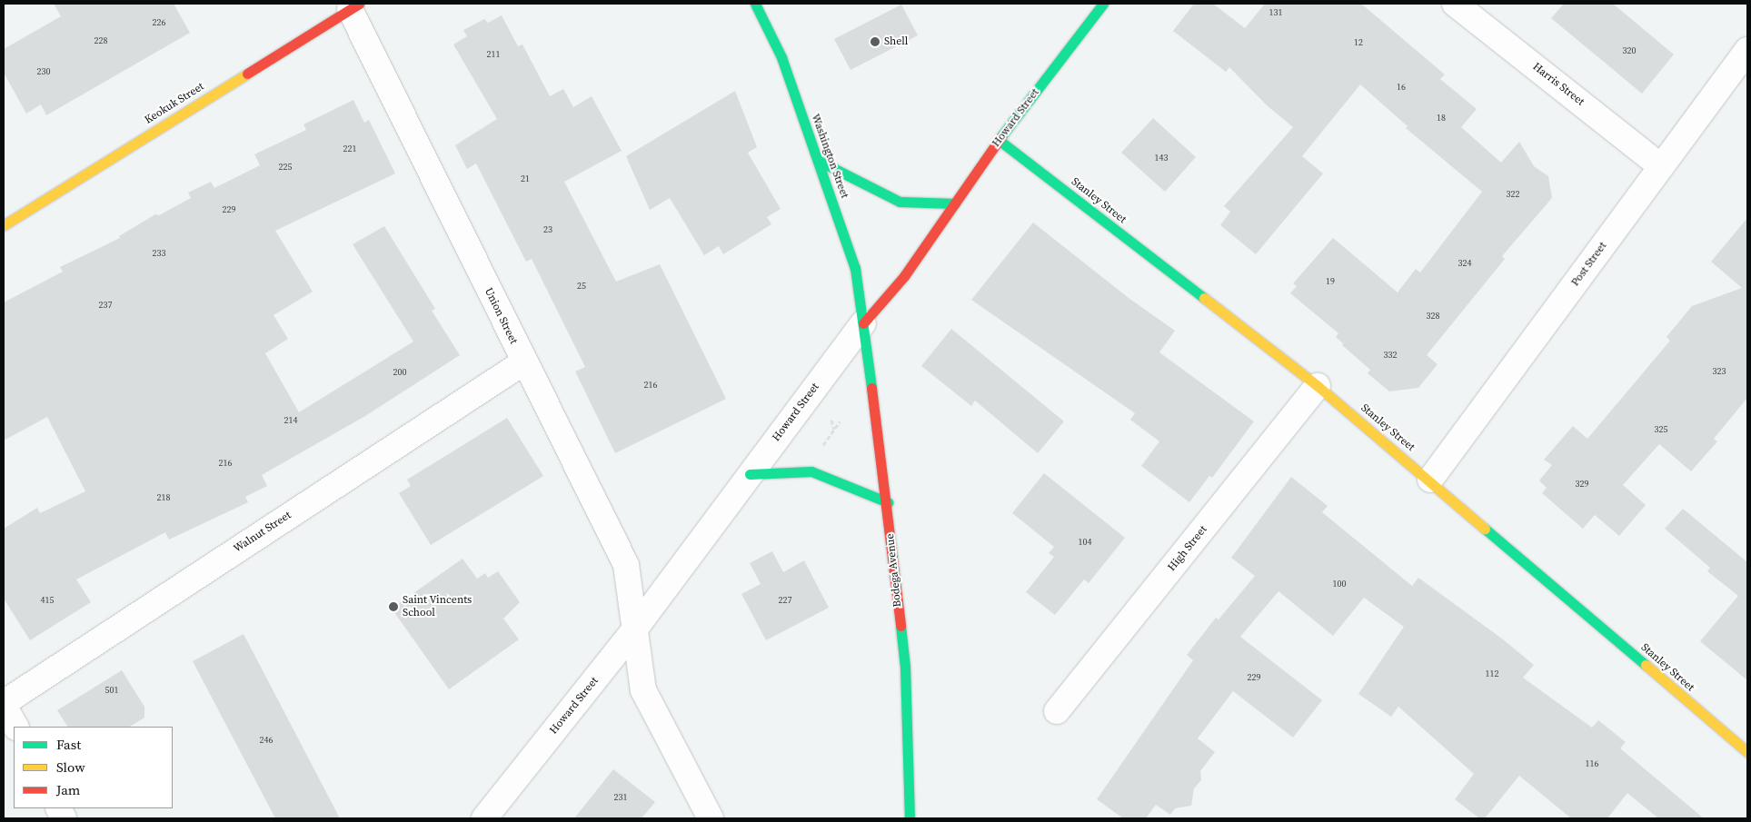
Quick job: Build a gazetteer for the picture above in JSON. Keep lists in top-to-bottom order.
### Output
{
  "streets": {
    "street": [
      "Harris Street",
      "Keokuk Street",
      "Howard Street",
      "Washington Street",
      "Stanley Street",
      "Post Street",
      "Union Street",
      "Walnut Street",
      "High Street",
      "Bodega Avenue"
    ]
  },
  "crossings": [
    ["Harris Street", "Post Street"],
    ["Keokuk Street", "Union Street"],
    ["Howard Street", "Washington Street"],
    ["Howard Street", "Stanley Street"],
    ["Howard Street", "Union Street"],
    ["Howard Street", "Bodega Avenue"],
    ["Washington Street", "Bodega Avenue"],
    ["Stanley Street", "Post Street"],
    ["Stanley Street", "High Street"],
    ["Union Street", "Walnut Street"]
  ],
  "places": ["Shell", "Saint Vincents School"],
  "house_numbers": [
    "131",
    "226",
    "228",
    "12",
    "320",
    "211",
    "230",
    "16",
    "18",
    "221",
    "143",
    "225",
    "21",
    "322",
    "229",
    "23",
    "233",
    "324",
    "19",
    "25",
    "237",
    "328",
    "332",
    "323",
    "200",
    "216",
    "214",
    "325",
    "216",
    "329",
    "218",
    "104",
    "100",
    "415",
    "227",
    "112",
    "229",
    "501",
    "246",
    "116",
    "231"
  ],
  "legend": ["Fast", "Slow", "Jam"]
}
